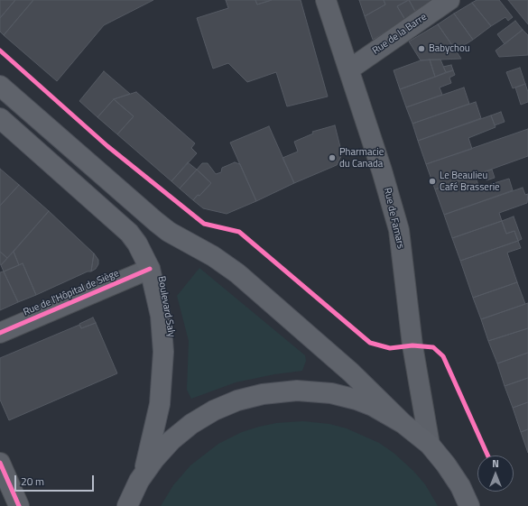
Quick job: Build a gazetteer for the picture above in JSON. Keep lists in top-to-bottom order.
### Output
{
  "streets": {
    "main road": ["Boulevard Saly"],
    "street": ["Rue de la Barre", "Rue de Famars", "Rue de l'Hôpital de Siège"]
  },
  "crossings": [
    ["Rue de la Barre", "Rue de Famars"],
    ["Rue de l'Hôpital de Siège", "Boulevard Saly"]
  ],
  "places": ["Babychou", "Pharmacie du Canada", "Le Beaulieu Café Brasserie"],
  "scale_bar": "20 m",
  "north": "top"
}
